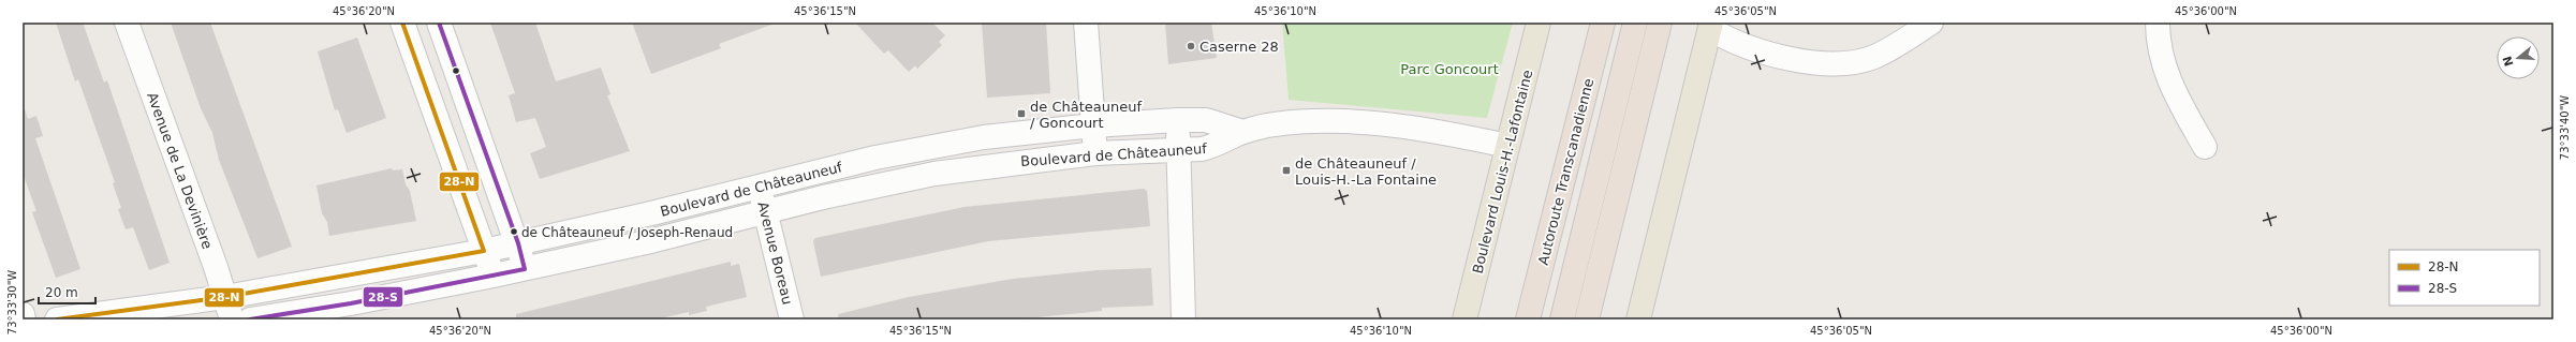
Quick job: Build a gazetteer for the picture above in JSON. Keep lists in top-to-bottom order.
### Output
{
  "streets": {
    "highway": ["Autoroute Transcanadienne"],
    "main road": ["Boulevard Louis-H.-Lafontaine"],
    "street": ["Boulevard de Châteauneuf", "Avenue de La Devinière", "Avenue Boreau"]
  },
  "crossings": [
    ["Boulevard de Châteauneuf", "Avenue de La Devinière"],
    ["Boulevard de Châteauneuf", "Boulevard Louis-H.-Lafontaine"],
    ["Boulevard de Châteauneuf", "Avenue Boreau"]
  ],
  "parks": ["Parc Goncourt"],
  "places": {
    "other": ["Caserne 28", "de Châteauneuf / Joseph-Renaud"],
    "transit": ["de Châteauneuf / Goncourt", "de Châteauneuf / Louis-H.-La Fontaine"]
  },
  "lines": ["transit line 28-N", "transit line 28-S"],
  "legend": ["28-N", "28-S"],
  "scale_bar": "20 m",
  "north": "left",
  "coordinates": [
    "45°36'20\"N",
    "45°36'15\"N",
    "45°36'10\"N",
    "45°36'05\"N",
    "45°36'00\"N",
    "73°33'40\"W",
    "73°33'30\"W"
  ]
}
